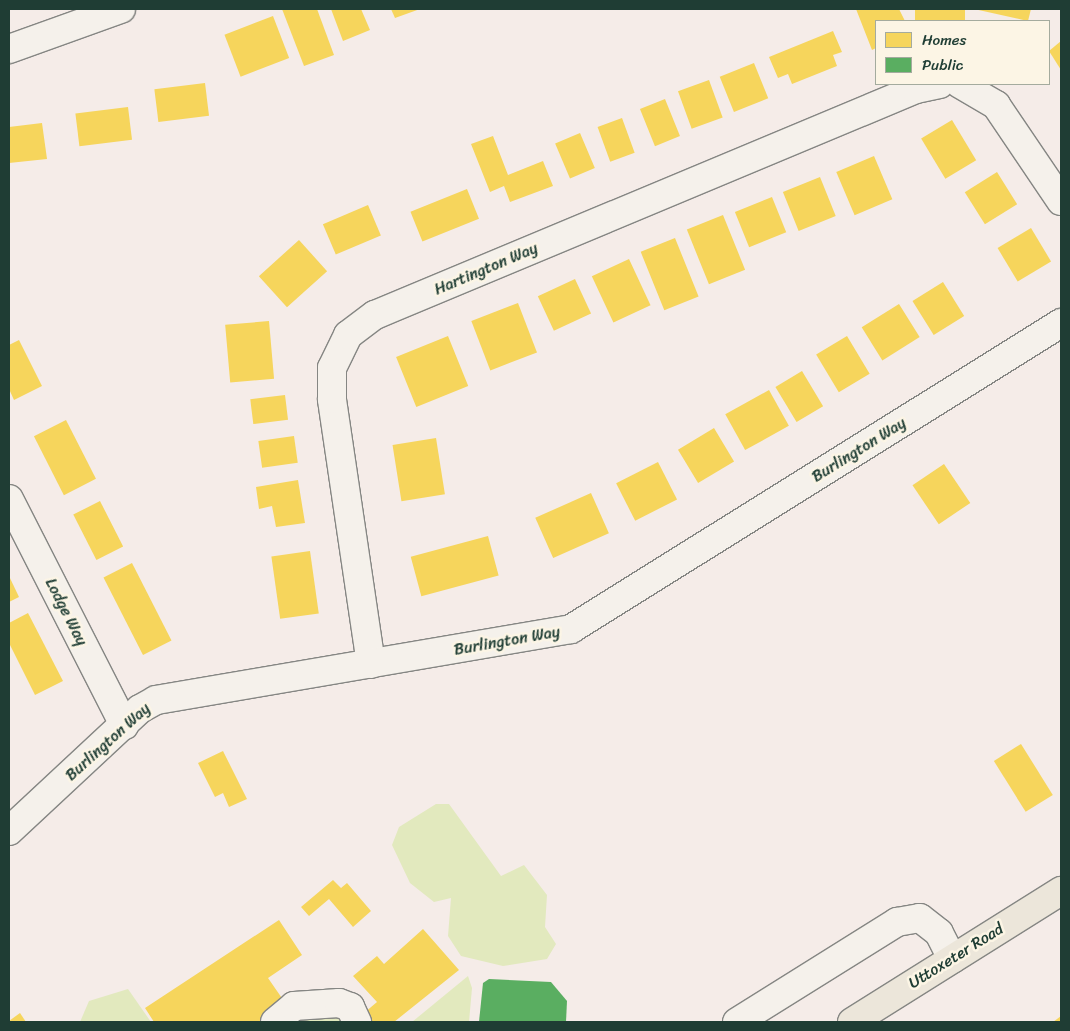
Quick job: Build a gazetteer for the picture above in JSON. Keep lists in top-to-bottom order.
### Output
{
  "streets": {
    "main road": ["Uttoxeter Road"],
    "street": ["Hartington Way", "Burlington Way", "Lodge Way"]
  },
  "crossings": [
    ["Hartington Way", "Burlington Way"],
    ["Burlington Way", "Lodge Way"]
  ],
  "legend": ["Homes", "Public"]
}
